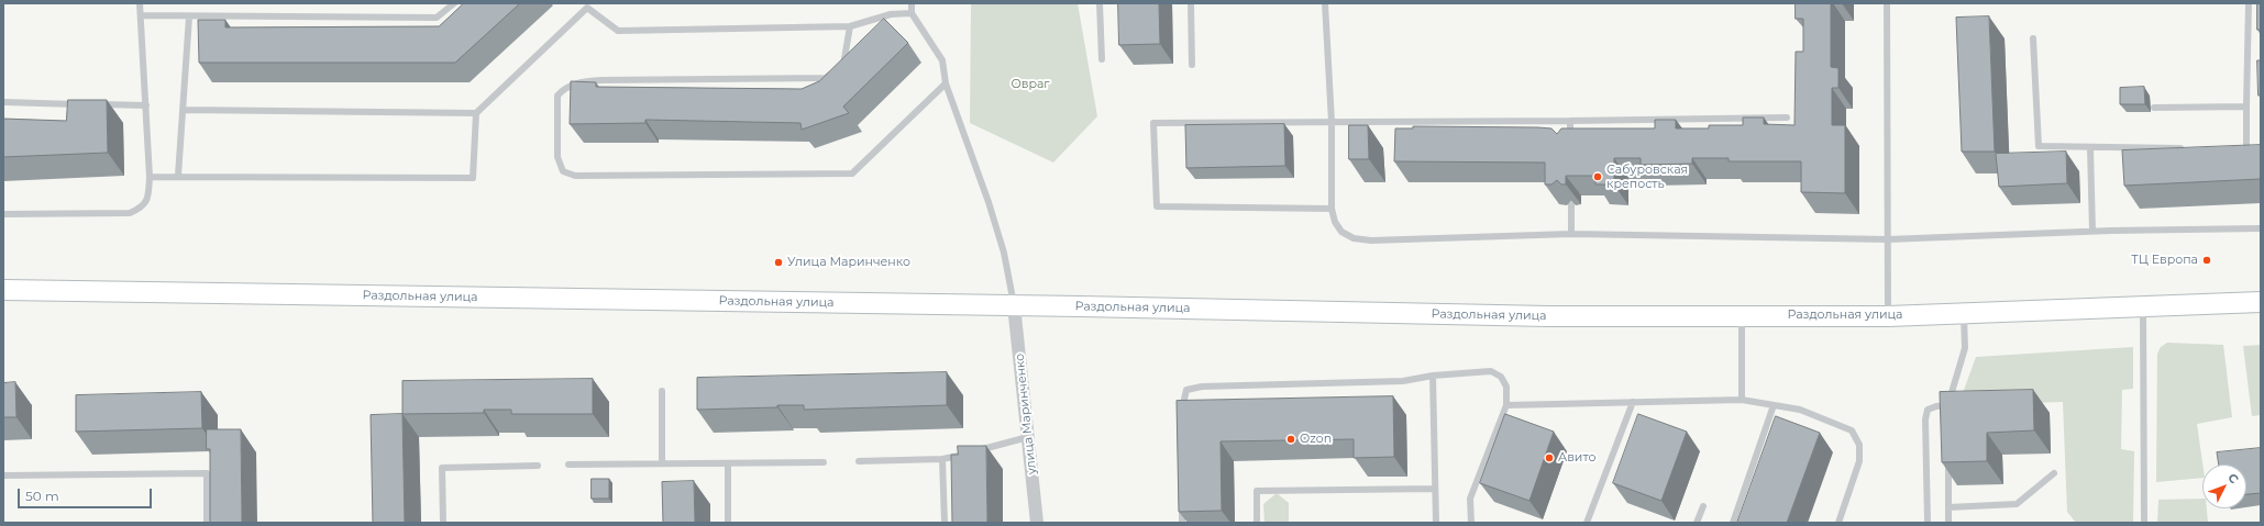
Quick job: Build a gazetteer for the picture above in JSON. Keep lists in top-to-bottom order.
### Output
{
  "streets": {
    "main road": ["Раздольная улица"],
    "street": ["улица Маринченко"]
  },
  "crossings": [
    ["Раздольная улица", "улица Маринченко"]
  ],
  "parks": ["Овраг"],
  "places": [
    "Сабуровская крепость",
    "ТЦ Европа",
    "Улица Маринченко",
    "Ozon",
    "Авито"
  ],
  "scale_bar": "50 m",
  "north": "top right"
}
